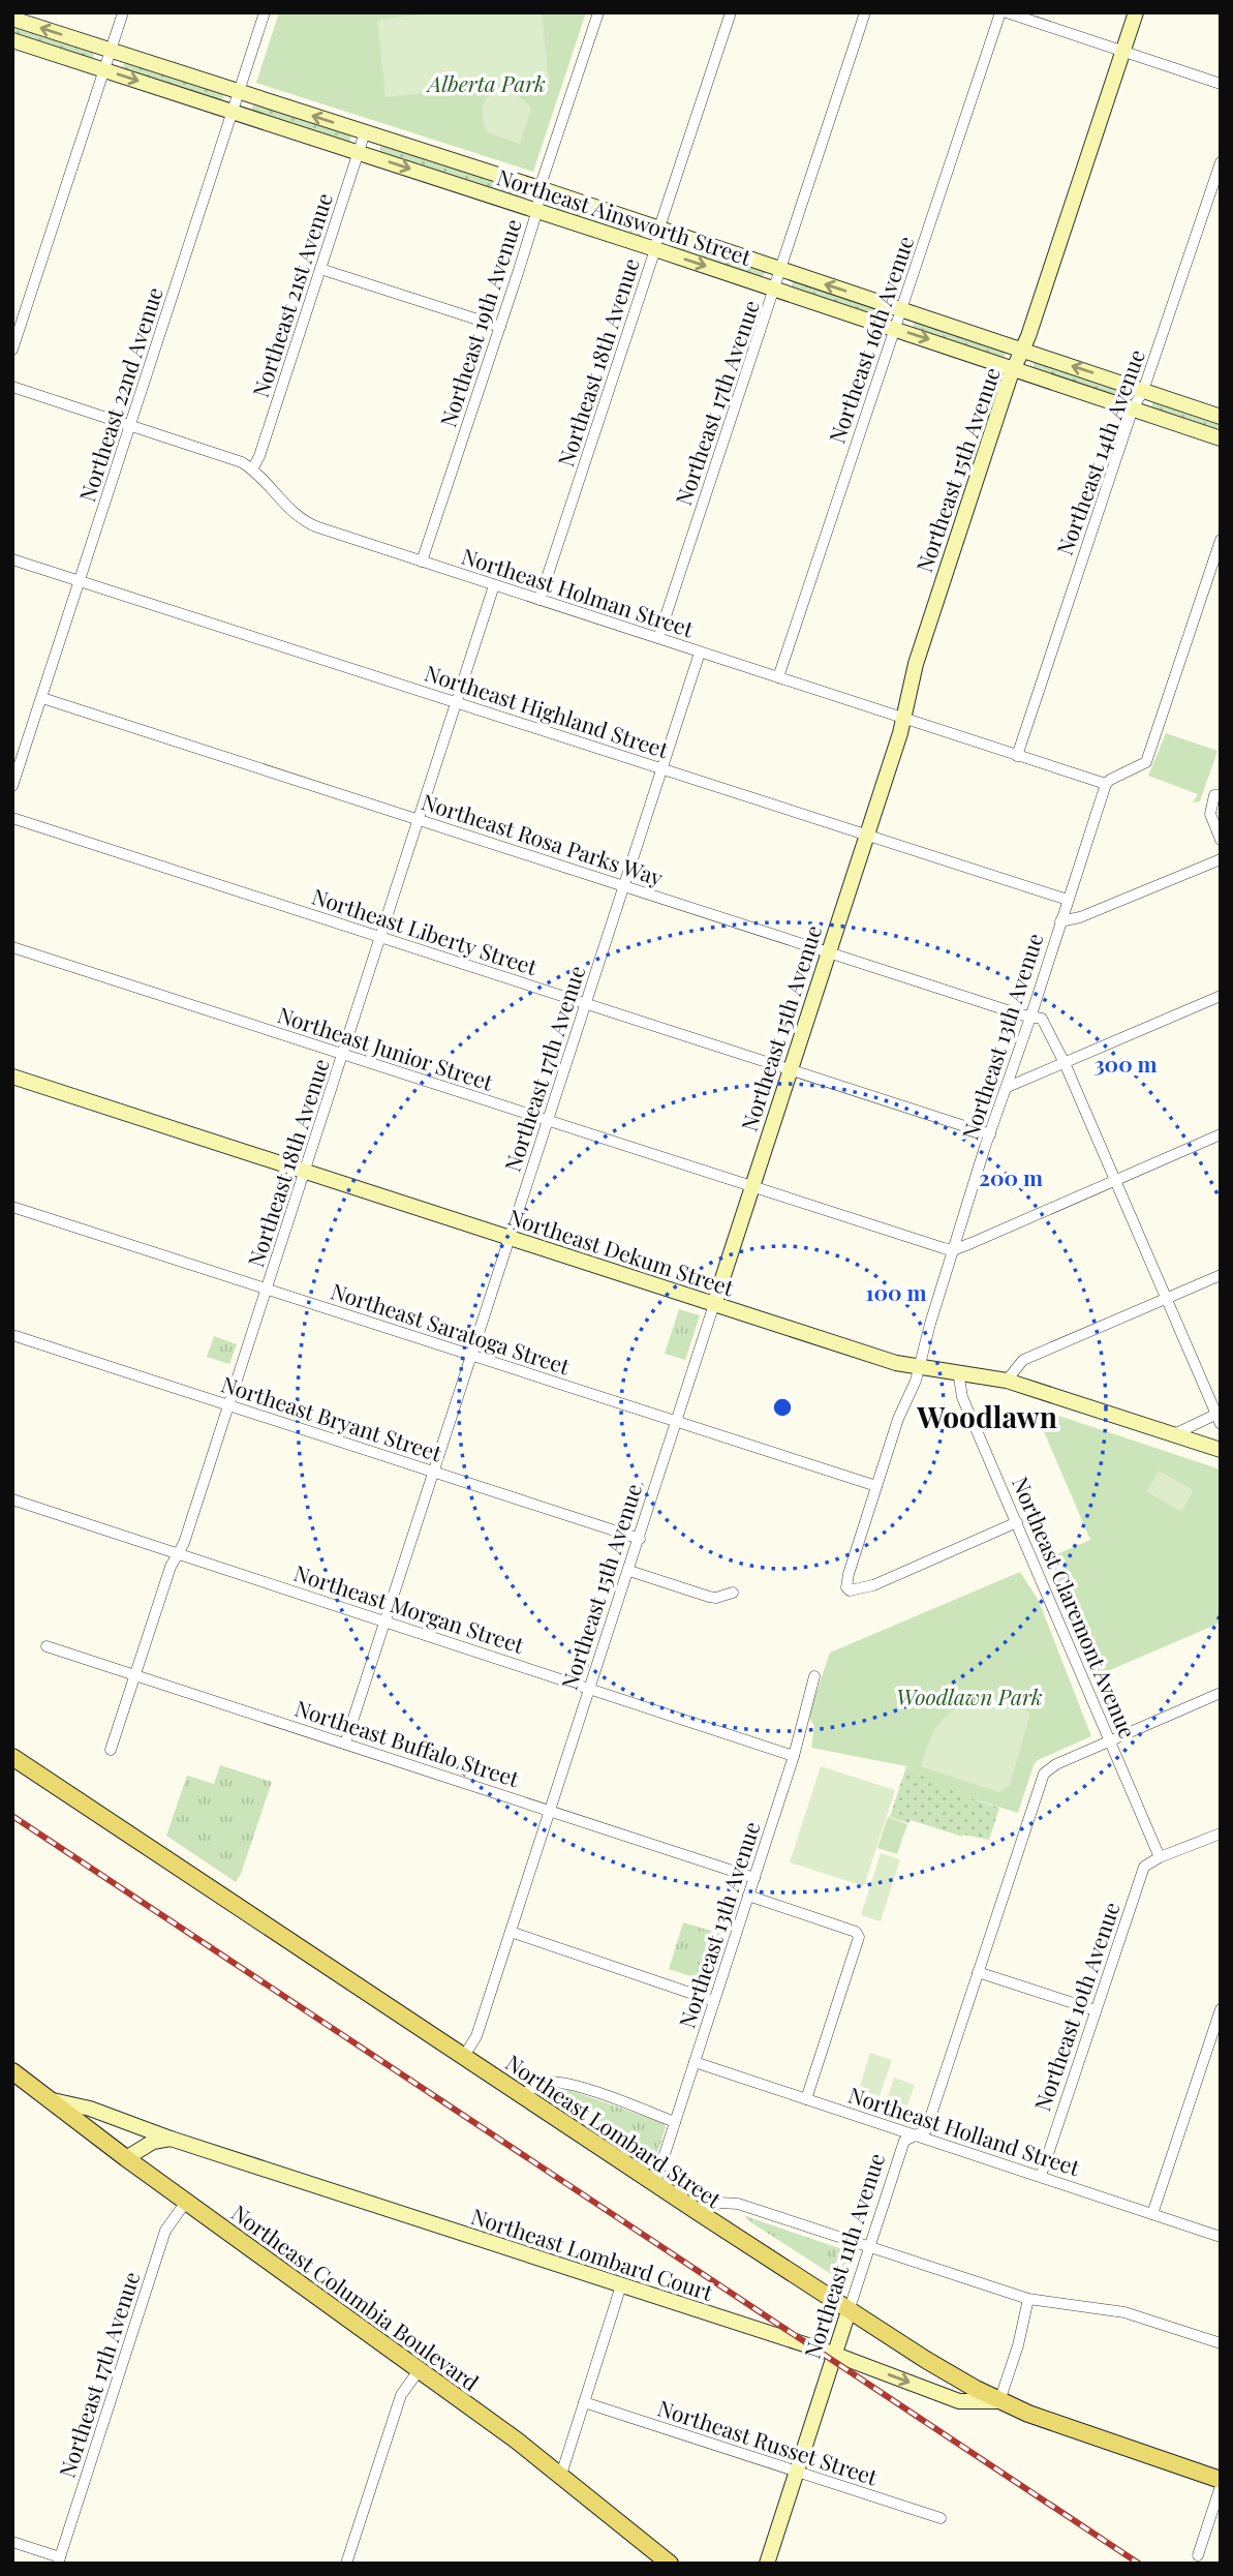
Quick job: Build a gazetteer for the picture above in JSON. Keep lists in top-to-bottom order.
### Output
{
  "streets": {
    "main road": ["Northeast Lombard Street", "Northeast Columbia Boulevard"],
    "street": [
      "Northeast Ainsworth Street",
      "Northeast 21st Avenue",
      "Northeast 19th Avenue",
      "Northeast 16th Avenue",
      "Northeast 18th Avenue",
      "Northeast 22nd Avenue",
      "Northeast 17th Avenue",
      "Northeast 14th Avenue",
      "Northeast 15th Avenue",
      "Northeast Holman Street",
      "Northeast Highland Street",
      "Northeast Rosa Parks Way",
      "Northeast Liberty Street",
      "Northeast 13th Avenue",
      "Northeast Junior Street",
      "Northeast Dekum Street",
      "Northeast Saratoga Street",
      "Northeast Bryant Street",
      "Northeast Claremont Avenue",
      "Northeast Morgan Street",
      "Northeast Buffalo Street",
      "Northeast 10th Avenue",
      "Northeast Holland Street",
      "Northeast Lombard Court",
      "Northeast 11th Avenue",
      "Northeast Russet Street"
    ]
  },
  "crossings": [
    ["Northeast Ainsworth Street", "Northeast 21st Avenue"],
    ["Northeast Ainsworth Street", "Northeast 19th Avenue"],
    ["Northeast Ainsworth Street", "Northeast 16th Avenue"],
    ["Northeast Ainsworth Street", "Northeast 18th Avenue"],
    ["Northeast Ainsworth Street", "Northeast 22nd Avenue"],
    ["Northeast Ainsworth Street", "Northeast 17th Avenue"],
    ["Northeast Ainsworth Street", "Northeast 14th Avenue"],
    ["Northeast Ainsworth Street", "Northeast 15th Avenue"],
    ["Northeast 21st Avenue", "Northeast Holman Street"],
    ["Northeast 19th Avenue", "Northeast Holman Street"],
    ["Northeast 16th Avenue", "Northeast Holman Street"],
    ["Northeast 18th Avenue", "Northeast Holman Street"],
    ["Northeast 18th Avenue", "Northeast Highland Street"],
    ["Northeast 18th Avenue", "Northeast Rosa Parks Way"],
    ["Northeast 18th Avenue", "Northeast Liberty Street"],
    ["Northeast 18th Avenue", "Northeast Junior Street"],
    ["Northeast 18th Avenue", "Northeast Dekum Street"],
    ["Northeast 18th Avenue", "Northeast Saratoga Street"],
    ["Northeast 18th Avenue", "Northeast Bryant Street"],
    ["Northeast 18th Avenue", "Northeast Morgan Street"],
    ["Northeast 18th Avenue", "Northeast Buffalo Street"],
    ["Northeast 22nd Avenue", "Northeast Holman Street"],
    ["Northeast 22nd Avenue", "Northeast Highland Street"],
    ["Northeast 22nd Avenue", "Northeast Rosa Parks Way"],
    ["Northeast 17th Avenue", "Northeast Holman Street"],
    ["Northeast 17th Avenue", "Northeast Highland Street"],
    ["Northeast 17th Avenue", "Northeast Rosa Parks Way"],
    ["Northeast 17th Avenue", "Northeast Liberty Street"],
    ["Northeast 17th Avenue", "Northeast Junior Street"],
    ["Northeast 17th Avenue", "Northeast Dekum Street"],
    ["Northeast 17th Avenue", "Northeast Saratoga Street"],
    ["Northeast 17th Avenue", "Northeast Bryant Street"],
    ["Northeast 17th Avenue", "Northeast Morgan Street"],
    ["Northeast 17th Avenue", "Northeast Buffalo Street"],
    ["Northeast 17th Avenue", "Northeast Columbia Boulevard"],
    ["Northeast 14th Avenue", "Northeast Holman Street"],
    ["Northeast 15th Avenue", "Northeast Holman Street"],
    ["Northeast 15th Avenue", "Northeast Highland Street"],
    ["Northeast 15th Avenue", "Northeast Rosa Parks Way"],
    ["Northeast 15th Avenue", "Northeast Liberty Street"],
    ["Northeast 15th Avenue", "Northeast Junior Street"],
    ["Northeast 15th Avenue", "Northeast Dekum Street"],
    ["Northeast 15th Avenue", "Northeast Saratoga Street"],
    ["Northeast 15th Avenue", "Northeast Bryant Street"],
    ["Northeast 15th Avenue", "Northeast Morgan Street"],
    ["Northeast 15th Avenue", "Northeast Buffalo Street"],
    ["Northeast 15th Avenue", "Northeast Lombard Street"],
    ["Northeast Holman Street", "Northeast 13th Avenue"],
    ["Northeast Highland Street", "Northeast 13th Avenue"],
    ["Northeast Rosa Parks Way", "Northeast 13th Avenue"],
    ["Northeast Liberty Street", "Northeast 13th Avenue"],
    ["Northeast 13th Avenue", "Northeast Junior Street"],
    ["Northeast 13th Avenue", "Northeast Dekum Street"],
    ["Northeast 13th Avenue", "Northeast Saratoga Street"],
    ["Northeast 13th Avenue", "Northeast Claremont Avenue"],
    ["Northeast 13th Avenue", "Northeast Morgan Street"],
    ["Northeast 13th Avenue", "Northeast Buffalo Street"],
    ["Northeast 13th Avenue", "Northeast Lombard Street"],
    ["Northeast 13th Avenue", "Northeast Holland Street"],
    ["Northeast Dekum Street", "Northeast Claremont Avenue"],
    ["Northeast Claremont Avenue", "Northeast 10th Avenue"],
    ["Northeast Claremont Avenue", "Northeast 11th Avenue"],
    ["Northeast 10th Avenue", "Northeast Holland Street"],
    ["Northeast Lombard Street", "Northeast Lombard Court"],
    ["Northeast Lombard Street", "Northeast 11th Avenue"],
    ["Northeast Holland Street", "Northeast 11th Avenue"],
    ["Northeast Lombard Court", "Northeast 11th Avenue"],
    ["Northeast Lombard Court", "Northeast Columbia Boulevard"],
    ["Northeast 11th Avenue", "Northeast Russet Street"]
  ],
  "districts": ["Woodlawn"],
  "parks": ["Alberta Park", "Woodlawn Park"],
  "rings": ["300 m", "200 m", "100 m"]
}
